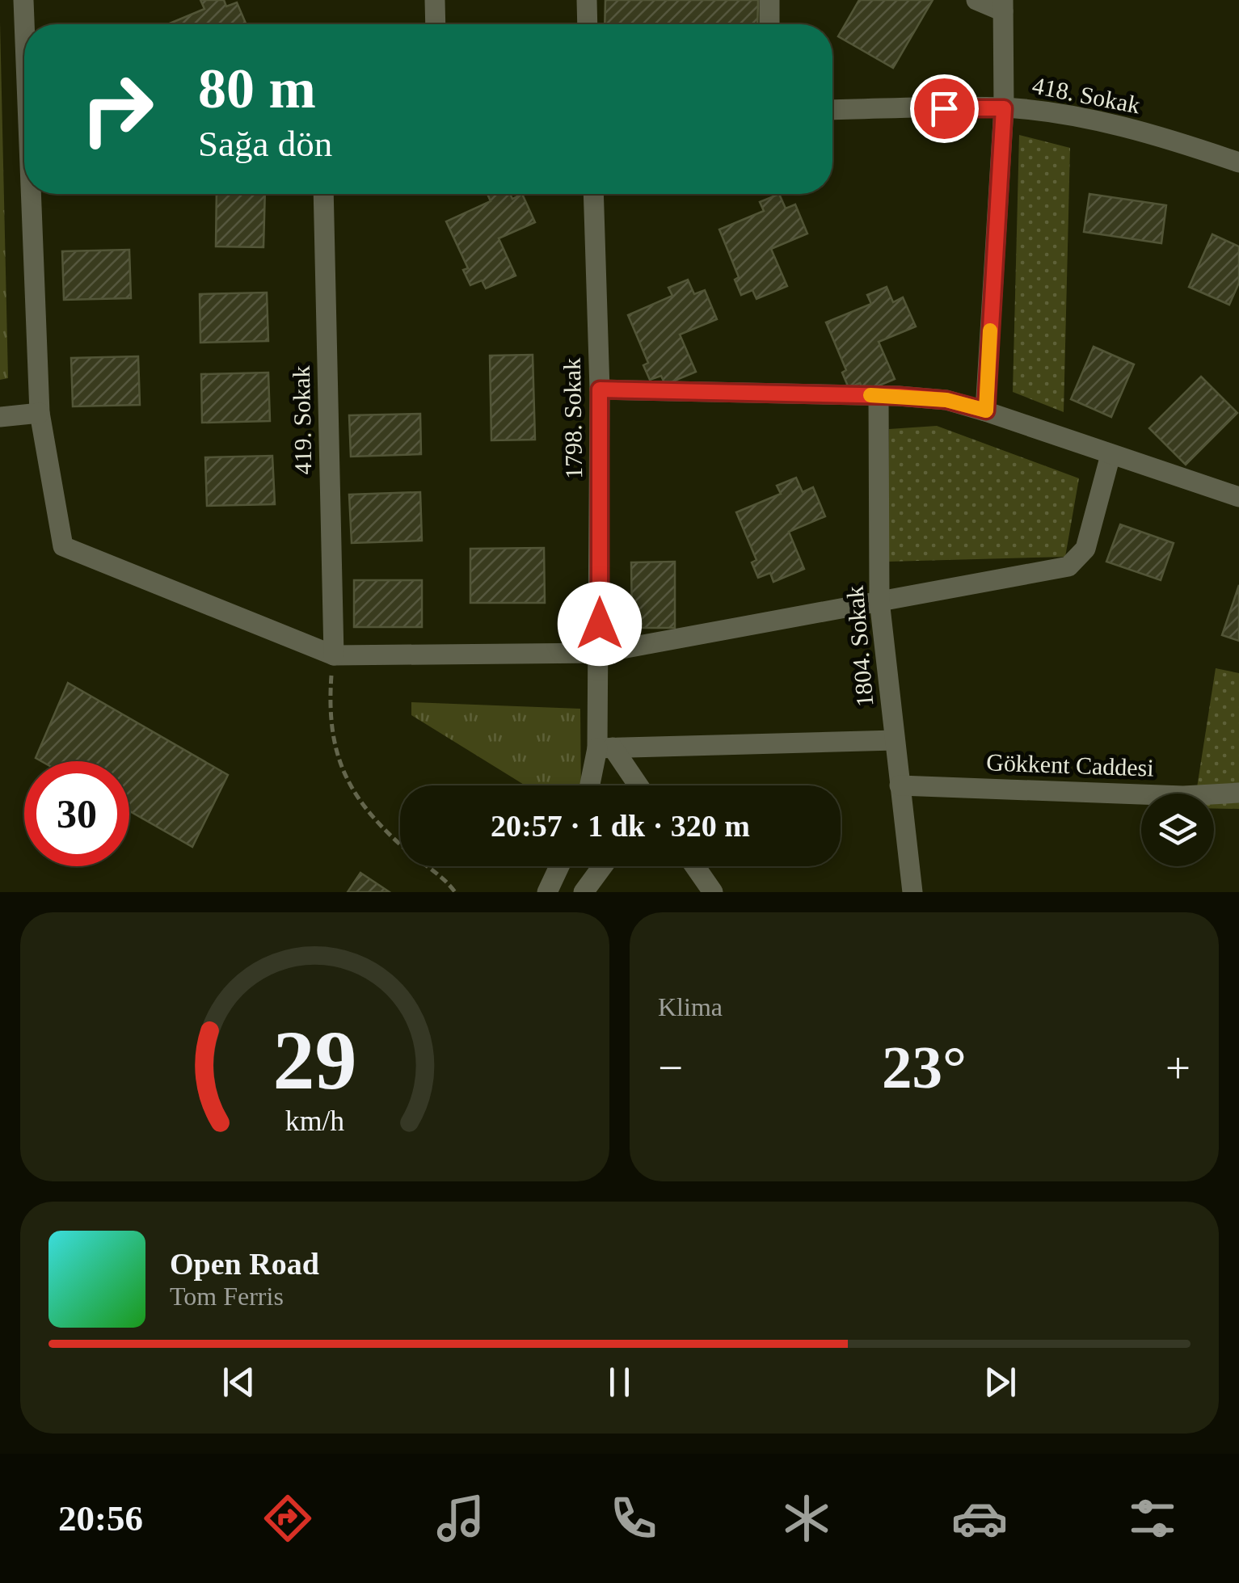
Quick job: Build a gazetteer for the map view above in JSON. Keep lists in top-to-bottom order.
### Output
{
  "streets": {
    "street": [
      "418. Sokak",
      "1798. Sokak",
      "419. Sokak",
      "1804. Sokak",
      "Gökkent Caddesi"
    ]
  },
  "crossings": [
    ["1804. Sokak", "Gökkent Caddesi"]
  ],
  "page": {
    "turn": ["80 m", "Sağa dön"],
    "limit": "30",
    "trip": "20:57 · 1 dk · 320 m",
    "tile": "Klima",
    "heat": ["−", "23°", "+"],
    "song": ["Open Road", "Tom Ferris"],
    "tabs": "20:56",
    "gauge": ["29", "km/h"]
  }
}
